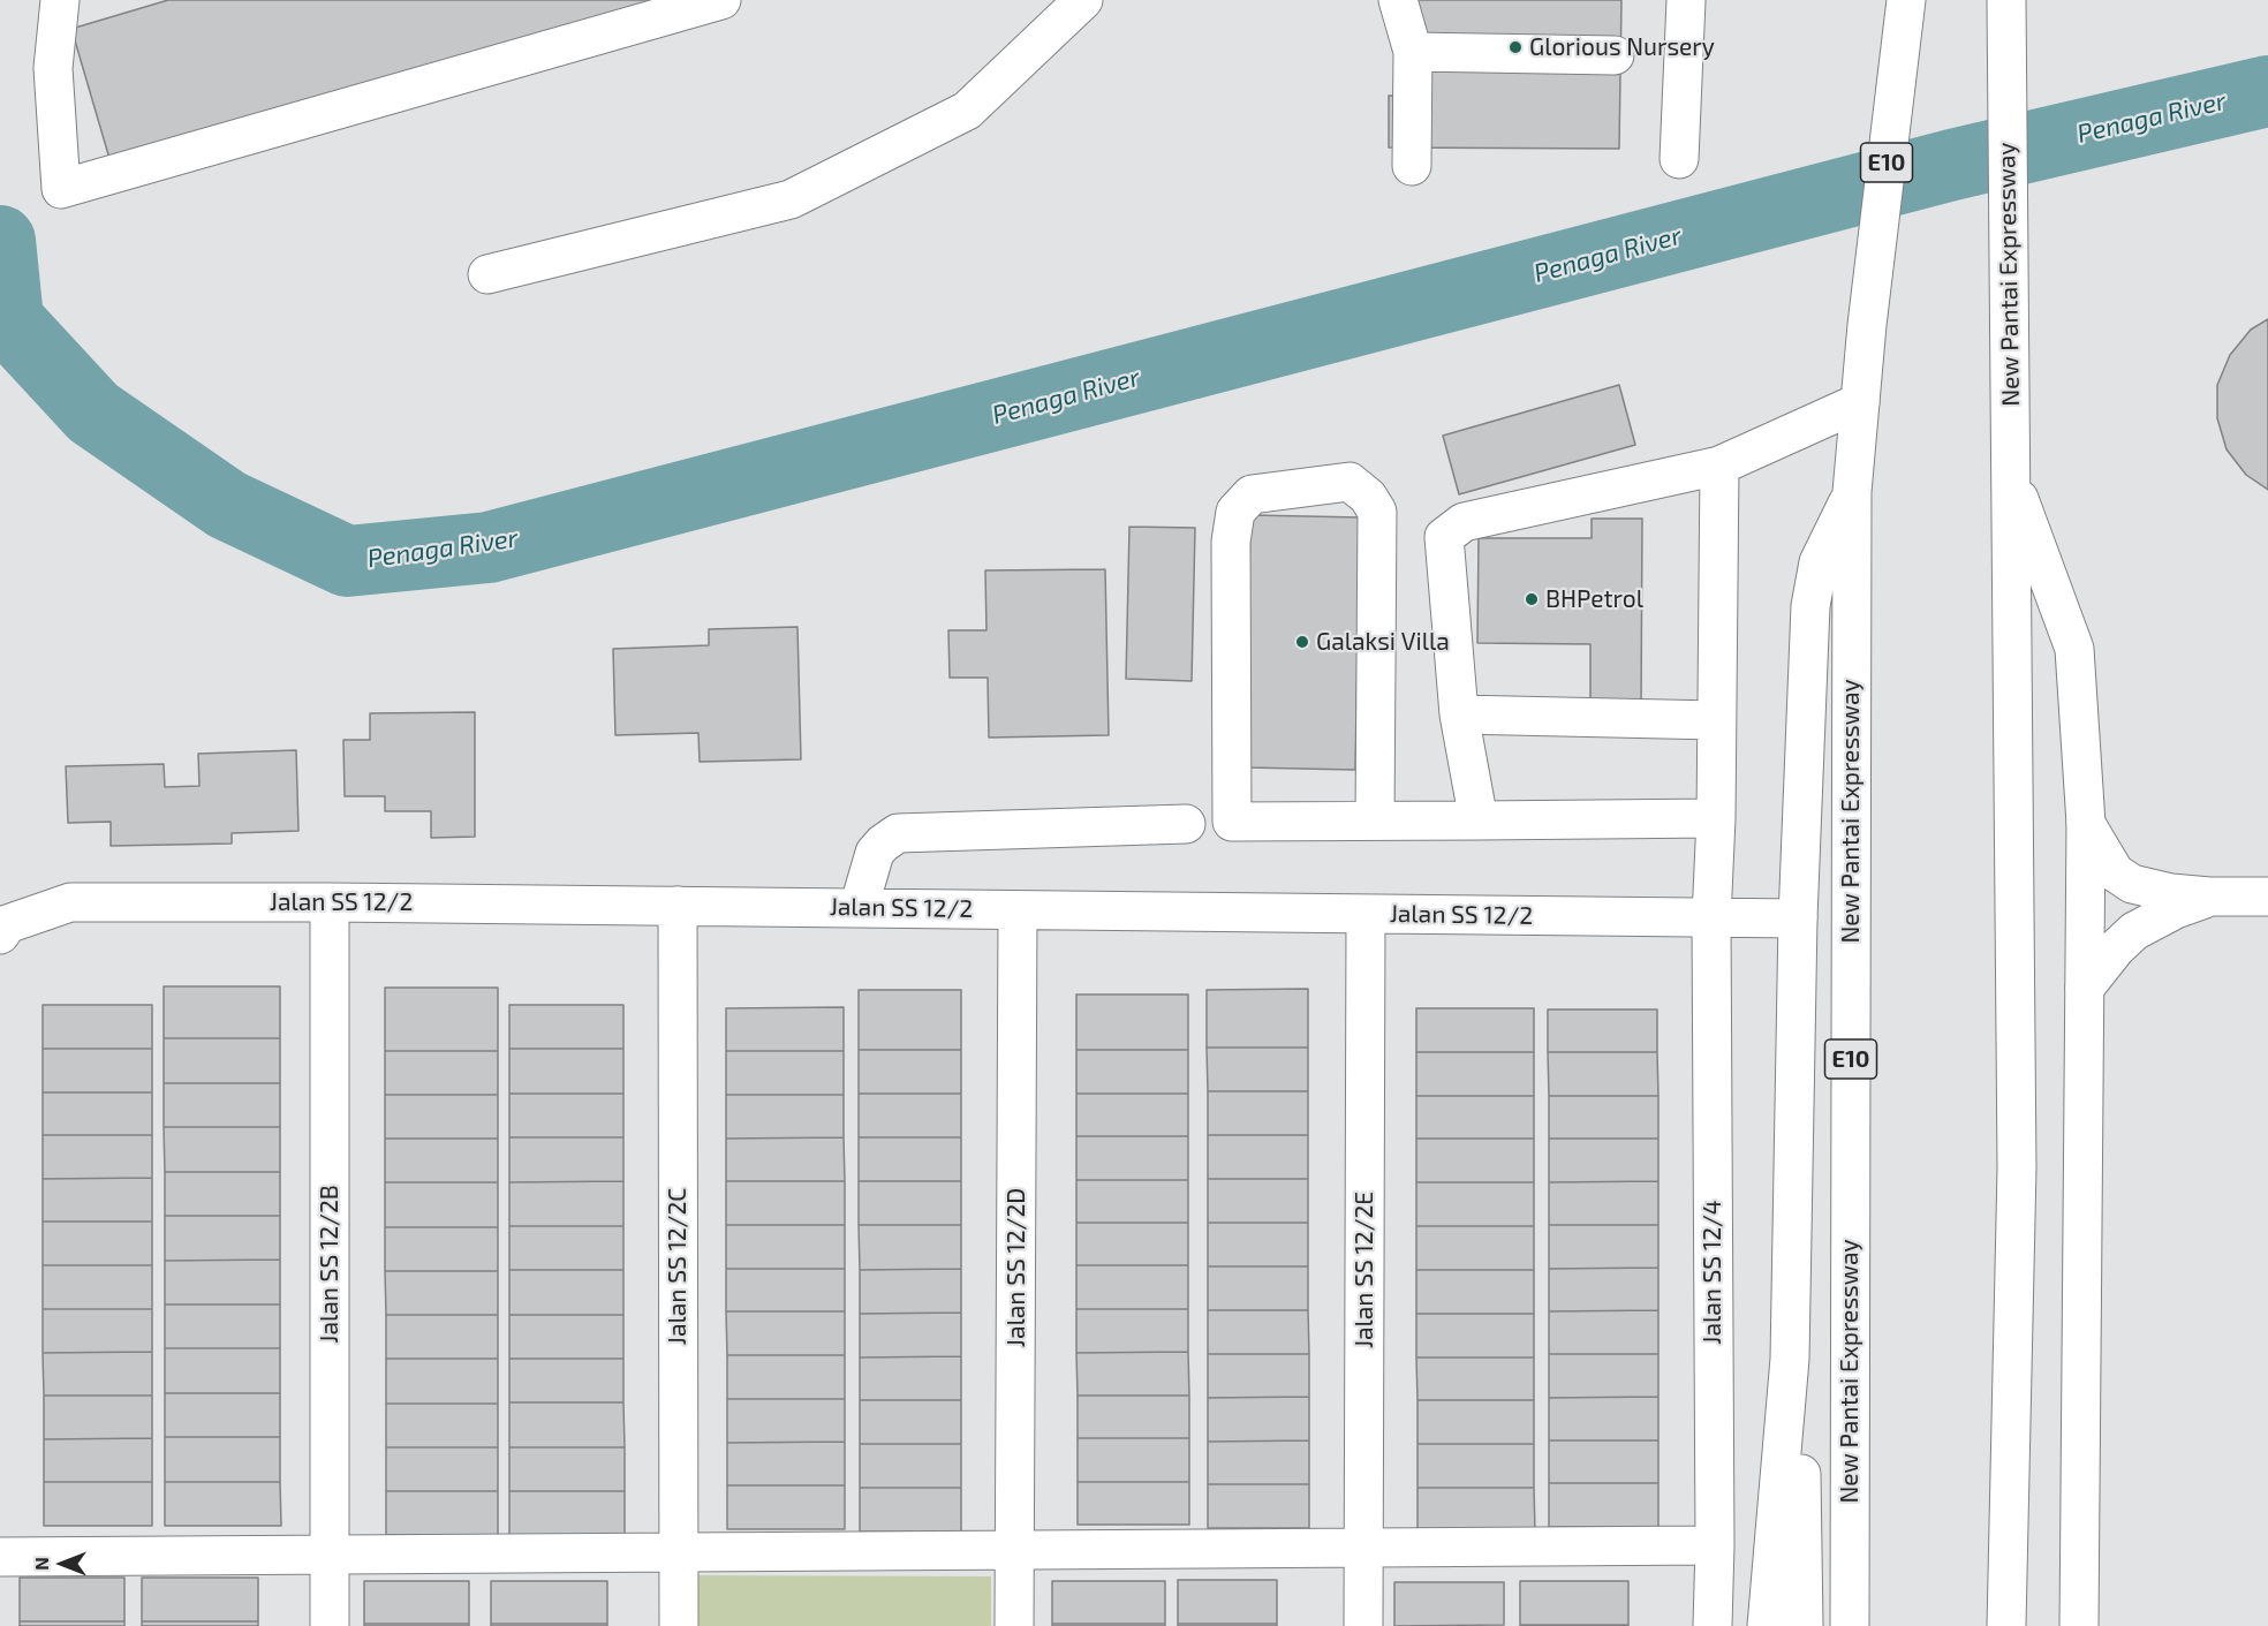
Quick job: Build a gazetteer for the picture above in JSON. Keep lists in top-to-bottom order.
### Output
{
  "streets": {
    "main road": [
      "E10",
      "New Pantai Expressway",
      "Jalan SS 12/2",
      "Jalan SS 12/2B",
      "Jalan SS 12/2C",
      "Jalan SS 12/2D",
      "Jalan SS 12/2E",
      "Jalan SS 12/4"
    ]
  },
  "crossings": [
    ["Jalan SS 12/2", "Jalan SS 12/2B"],
    ["Jalan SS 12/2", "Jalan SS 12/2C"],
    ["Jalan SS 12/2", "Jalan SS 12/2D"],
    ["Jalan SS 12/2", "Jalan SS 12/2E"],
    ["Jalan SS 12/2", "Jalan SS 12/4"]
  ],
  "water": ["Penaga River"],
  "places": ["Glorious Nursery", "BHPetrol", "Galaksi Villa"],
  "north": "left"
}
